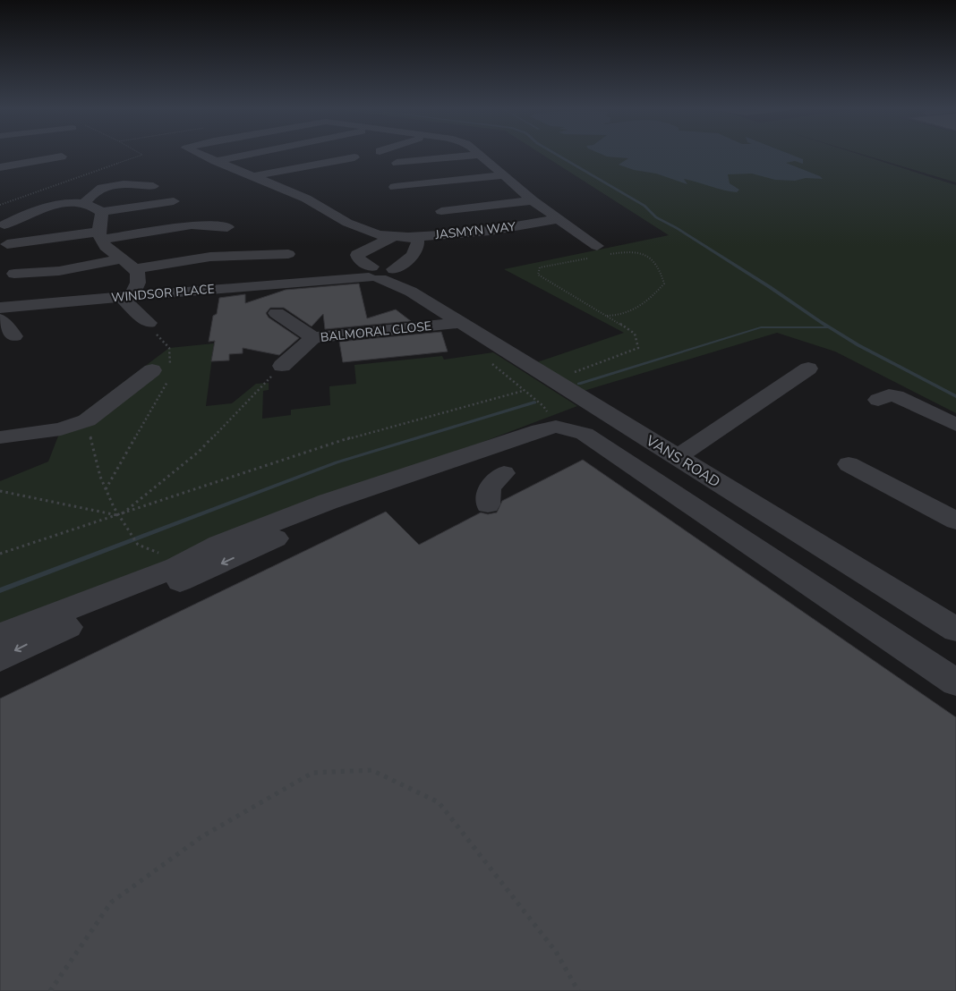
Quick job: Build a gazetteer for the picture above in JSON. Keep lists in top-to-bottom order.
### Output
{
  "streets": {
    "street": [
      "JASMYN WAY",
      "WINDSOR PLACE",
      "BALMORAL CLOSE",
      "VANS ROAD"
    ]
  },
  "crossings": [
    ["WINDSOR PLACE", "BALMORAL CLOSE"],
    ["WINDSOR PLACE", "VANS ROAD"],
    ["BALMORAL CLOSE", "VANS ROAD"]
  ]
}
